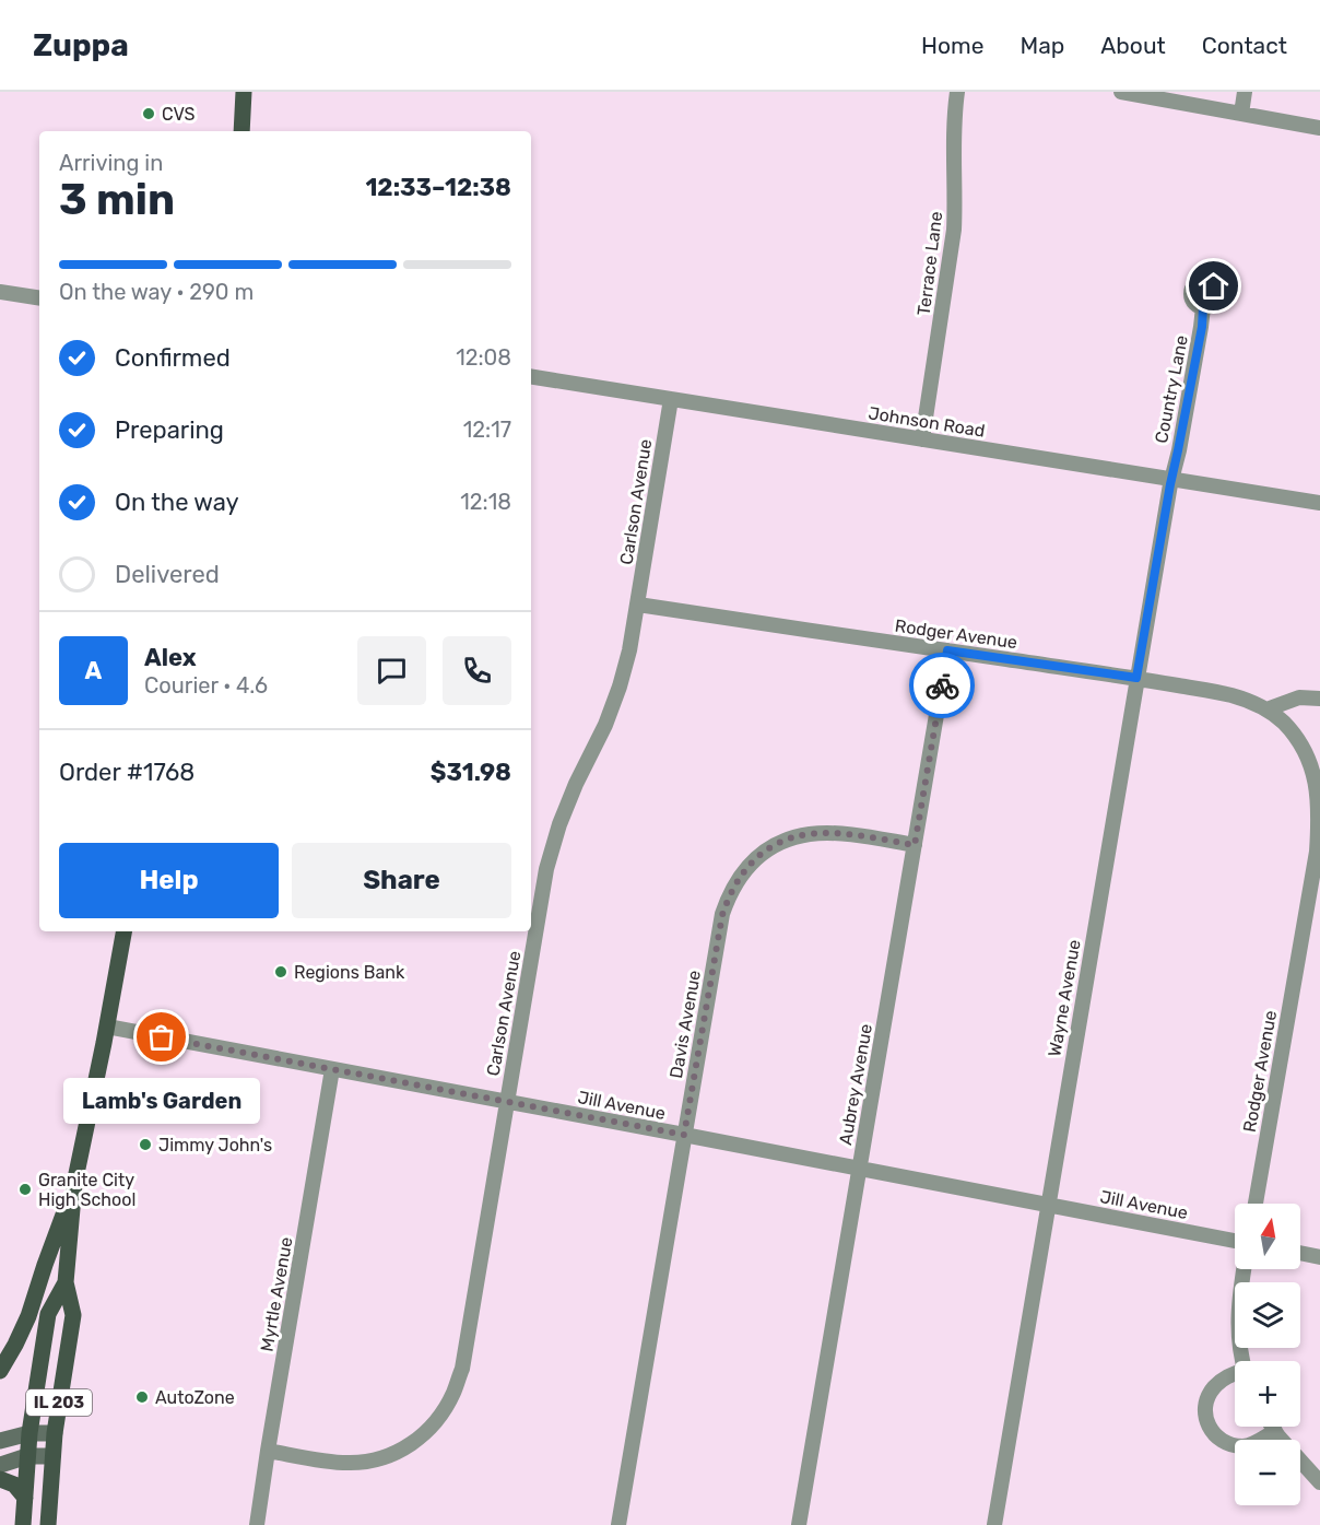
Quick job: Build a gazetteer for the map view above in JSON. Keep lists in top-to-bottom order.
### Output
{
  "streets": {
    "main road": ["IL 203"],
    "street": [
      "Terrace Lane",
      "Country Lane",
      "Johnson Road",
      "Carlson Avenue",
      "Rodger Avenue",
      "Wayne Avenue",
      "Davis Avenue",
      "Aubrey Avenue",
      "Jill Avenue",
      "Myrtle Avenue"
    ]
  },
  "crossings": [
    ["Terrace Lane", "Johnson Road"],
    ["Country Lane", "Johnson Road"],
    ["Country Lane", "Wayne Avenue"],
    ["Johnson Road", "Carlson Avenue"],
    ["Johnson Road", "Wayne Avenue"],
    ["Carlson Avenue", "Rodger Avenue"],
    ["Carlson Avenue", "Jill Avenue"],
    ["Carlson Avenue", "Myrtle Avenue"],
    ["Rodger Avenue", "Wayne Avenue"],
    ["Rodger Avenue", "Aubrey Avenue"],
    ["Wayne Avenue", "Jill Avenue"],
    ["Davis Avenue", "Aubrey Avenue"],
    ["Davis Avenue", "Jill Avenue"],
    ["Aubrey Avenue", "Jill Avenue"],
    ["Jill Avenue", "Myrtle Avenue"],
    ["Jill Avenue", "IL 203"]
  ],
  "places": [
    "CVS",
    "Regions Bank",
    "Lamb's Garden",
    "Jimmy John's",
    "Granite City High School",
    "AutoZone"
  ],
  "north": "top",
  "page": {
    "header": "Zuppa",
    "nav": [
      "Home",
      "Map",
      "About",
      "Contact"
    ],
    "heading": ["3 min", "Arriving in", "12:33–12:38"],
    "panel": [
      "Alex",
      "Courier · 4.6",
      "Order #1768",
      "$31.98"
    ],
    "bar": "On the way · 290 m",
    "list": [
      ["Confirmed", "12:08"],
      ["Preparing", "12:17"],
      ["On the way", "12:18"],
      "Delivered"
    ],
    "round": "A",
    "buttons": ["Help", "Share"],
    "bubble": "Lamb's Garden",
    "map_buttons": ["+", "−"]
  }
}
